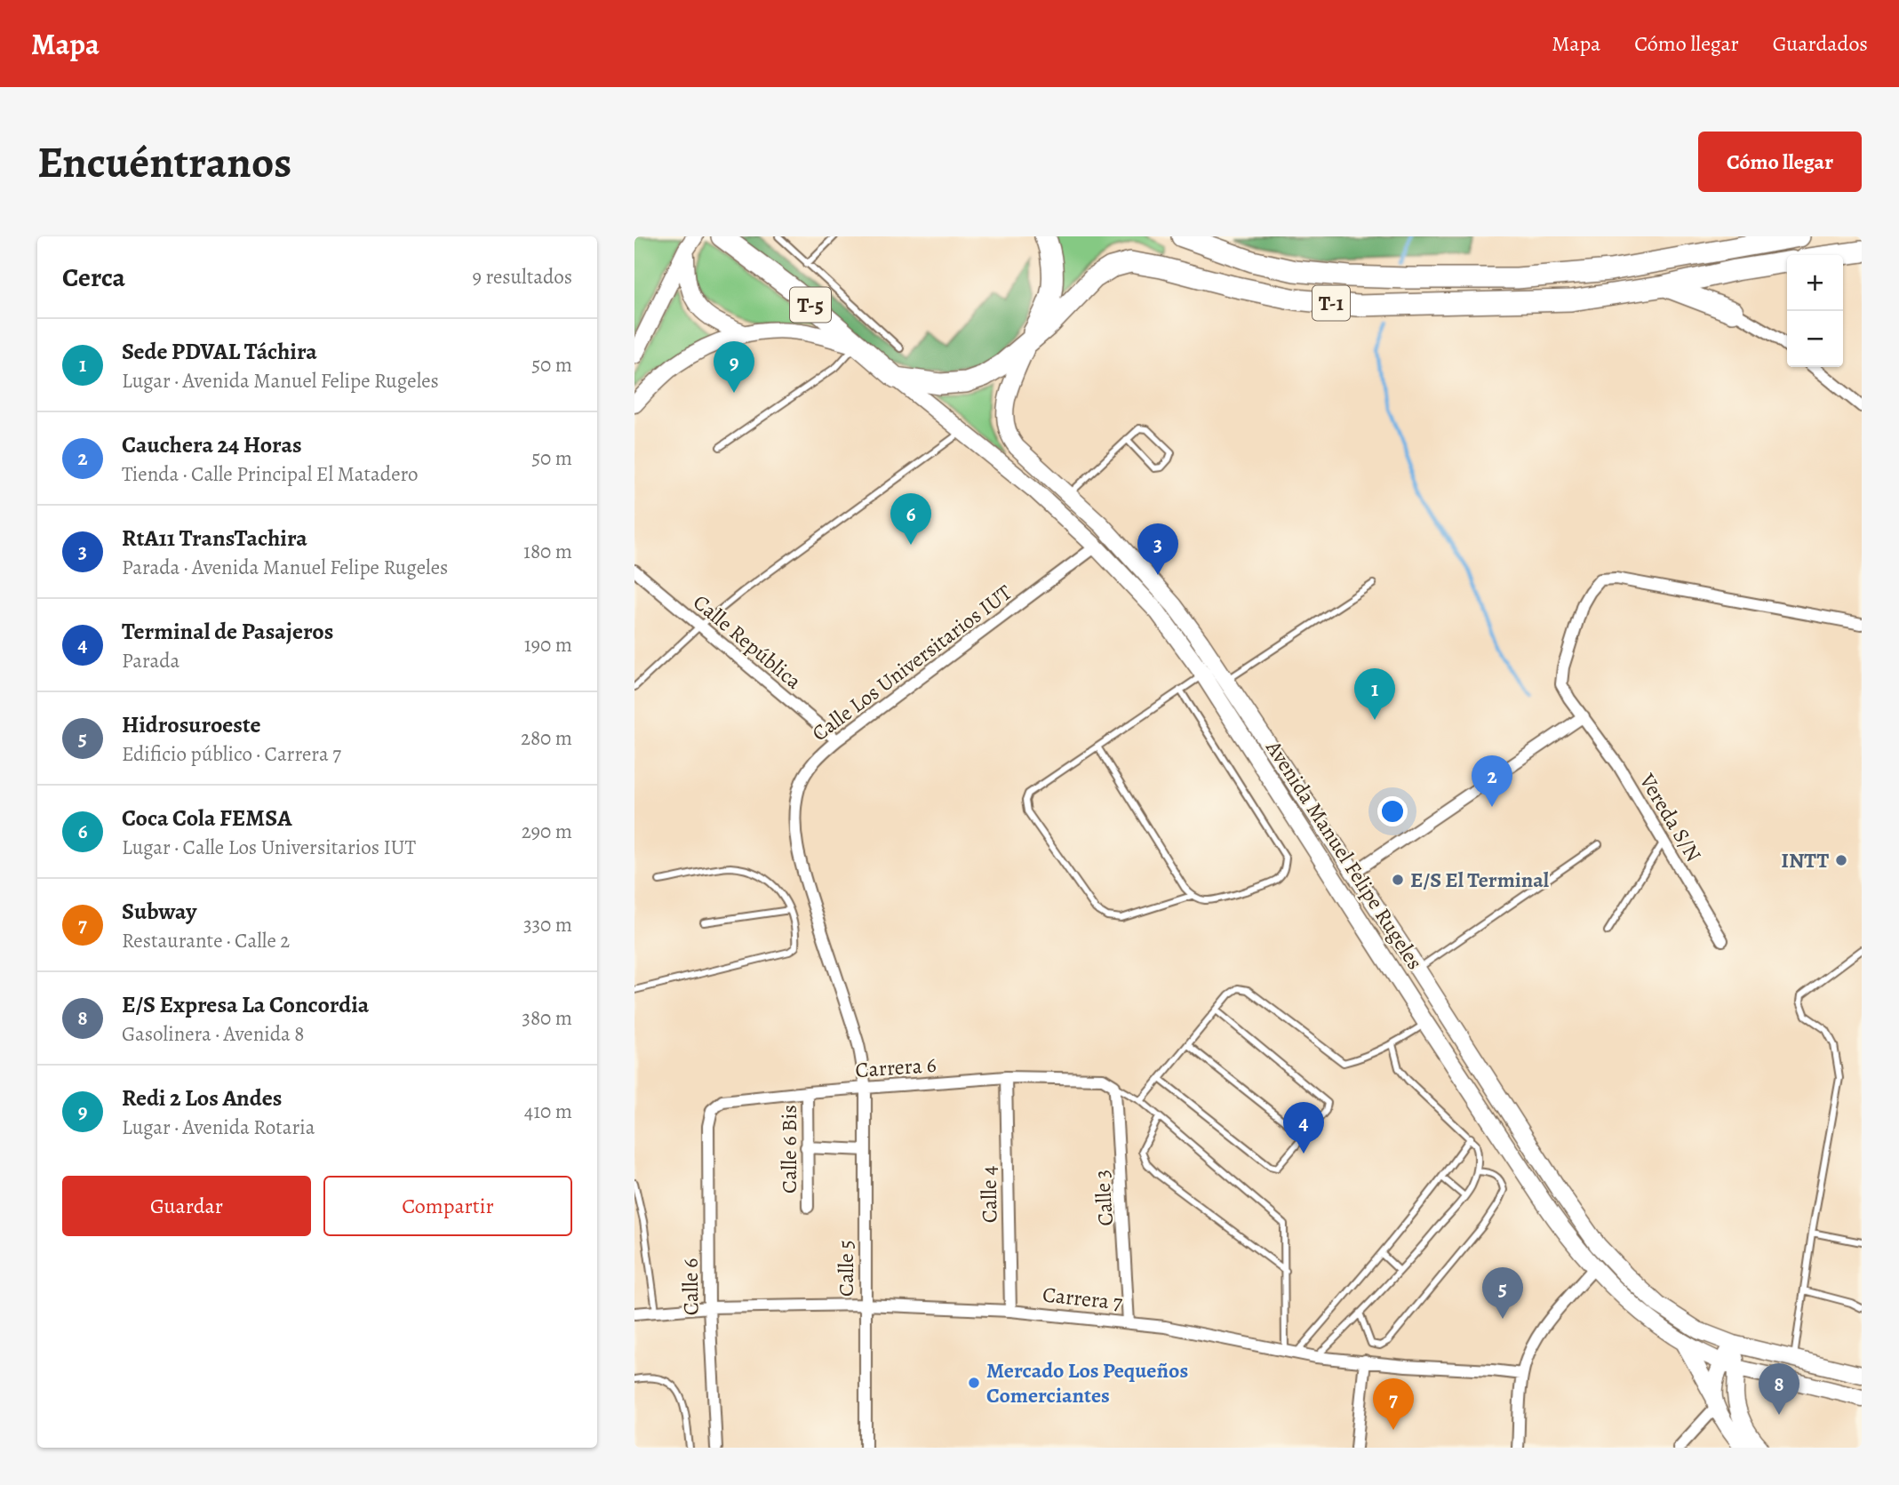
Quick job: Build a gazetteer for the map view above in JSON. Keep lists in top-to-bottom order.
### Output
{
  "streets": {
    "highway": ["T-1", "T-5"],
    "street": [
      "Calle República",
      "Calle Los Universitarios IUT",
      "Vereda S/N",
      "Avenida Manuel Felipe Rugeles",
      "Carrera 6",
      "Calle 6 Bis",
      "Calle 4",
      "Calle 3",
      "Calle 5",
      "Calle 6",
      "Carrera 7"
    ]
  },
  "crossings": [
    ["T-1", "T-5"],
    ["T-1", "Avenida Manuel Felipe Rugeles"],
    ["T-5", "Avenida Manuel Felipe Rugeles"],
    ["Calle República", "Calle Los Universitarios IUT"],
    ["Calle Los Universitarios IUT", "Avenida Manuel Felipe Rugeles"],
    ["Calle Los Universitarios IUT", "Carrera 6"],
    ["Calle Los Universitarios IUT", "Calle 5"],
    ["Carrera 6", "Calle 6 Bis"],
    ["Carrera 6", "Calle 4"],
    ["Carrera 6", "Calle 3"],
    ["Carrera 6", "Calle 5"],
    ["Carrera 6", "Calle 6"],
    ["Calle 4", "Carrera 7"],
    ["Calle 3", "Carrera 7"],
    ["Calle 5", "Carrera 7"],
    ["Calle 6", "Carrera 7"]
  ],
  "places": ["INTT", "E/S El Terminal", "Mercado Los Pequeños Comerciantes"],
  "page": {
    "header": "Mapa",
    "nav": ["Mapa", "Cómo llegar", "Guardados"],
    "buttons": [
      "Cómo llegar",
      ["Guardar", "Compartir"]
    ],
    "title": "Encuéntranos",
    "heading": ["Cerca", "9 resultados"],
    "map_buttons": ["+", "−"],
    "list": [
      {
        "mark": "1",
        "name": "Sede PDVAL Táchira",
        "note": "Lugar · Avenida Manuel Felipe Rugeles",
        "value": "50 m"
      },
      {
        "mark": "2",
        "name": "Cauchera 24 Horas",
        "note": "Tienda · Calle Principal El Matadero",
        "value": "50 m"
      },
      {
        "mark": "3",
        "name": "RtA11 TransTachira",
        "note": "Parada · Avenida Manuel Felipe Rugeles",
        "value": "180 m"
      },
      {
        "mark": "4",
        "name": "Terminal de Pasajeros",
        "note": "Parada",
        "value": "190 m"
      },
      {
        "mark": "5",
        "name": "Hidrosuroeste",
        "note": "Edificio público · Carrera 7",
        "value": "280 m"
      },
      {
        "mark": "6",
        "name": "Coca Cola FEMSA",
        "note": "Lugar · Calle Los Universitarios IUT",
        "value": "290 m"
      },
      {
        "mark": "7",
        "name": "Subway",
        "note": "Restaurante · Calle 2",
        "value": "330 m"
      },
      {
        "mark": "8",
        "name": "E/S Expresa La Concordia",
        "note": "Gasolinera · Avenida 8",
        "value": "380 m"
      },
      {
        "mark": "9",
        "name": "Redi 2 Los Andes",
        "note": "Lugar · Avenida Rotaria",
        "value": "410 m"
      }
    ],
    "pins": [
      "9",
      "6",
      "3",
      "1",
      "2",
      "4",
      "5",
      "8",
      "7"
    ]
  }
}
